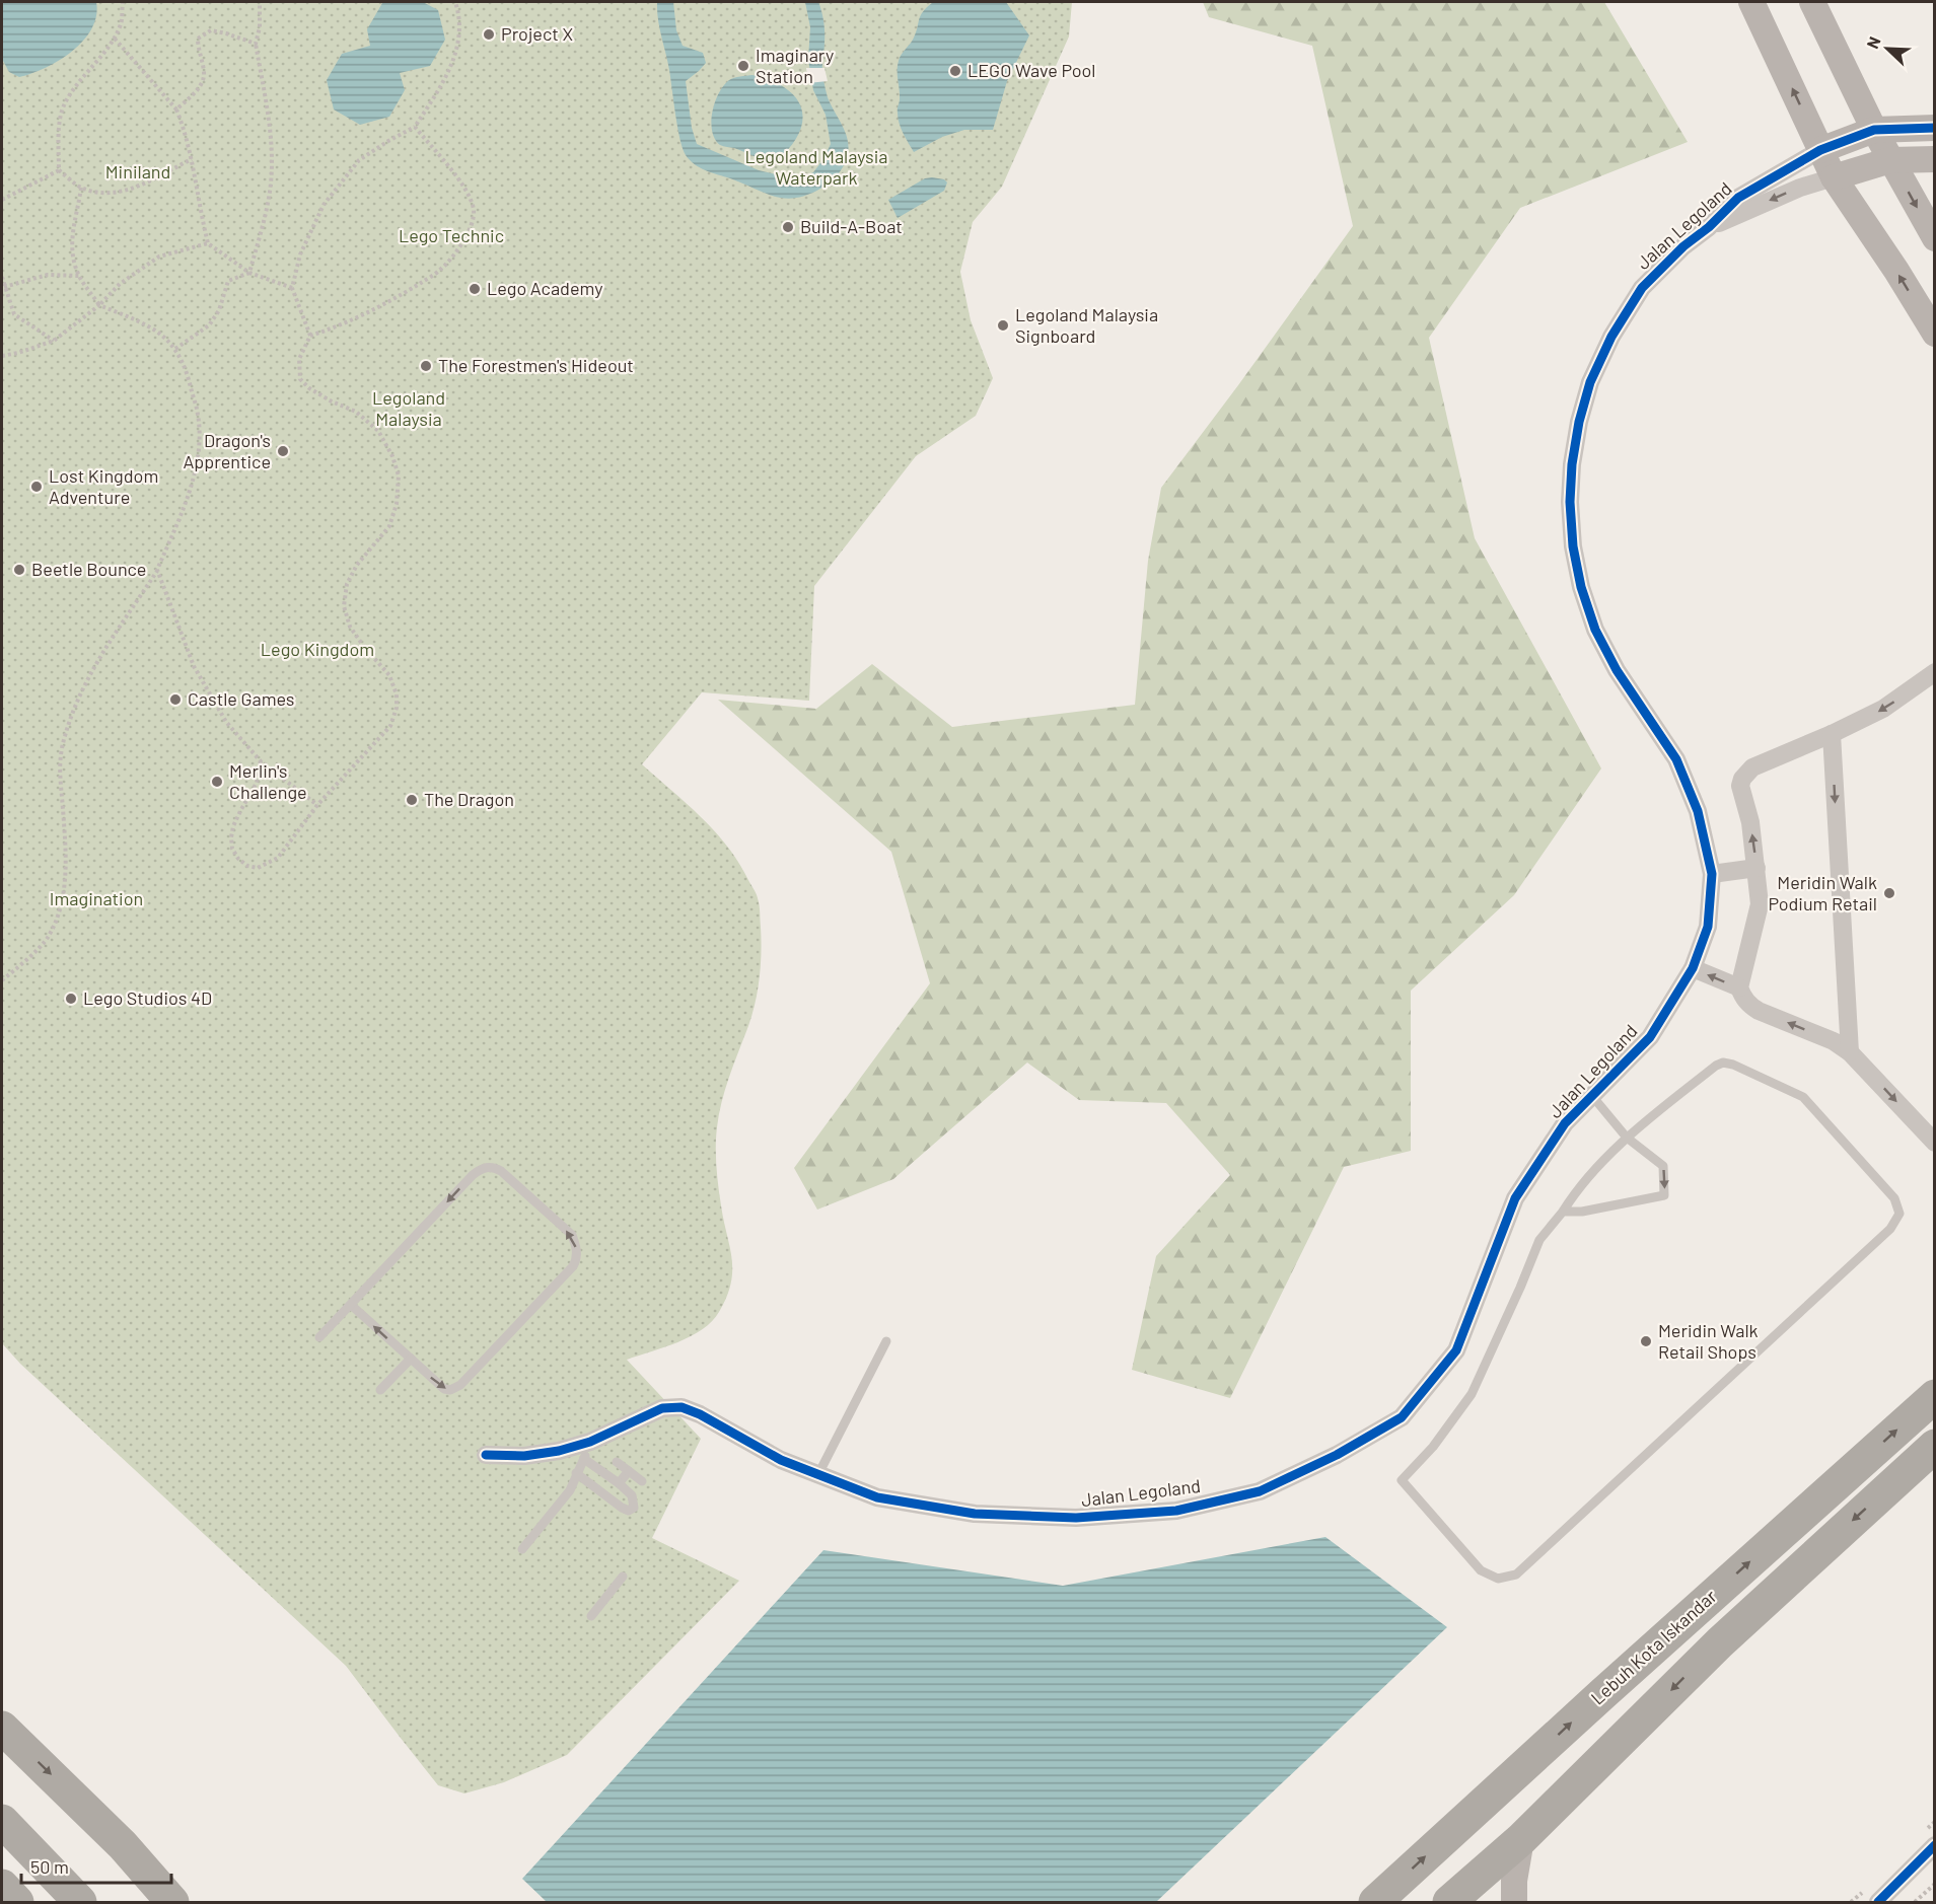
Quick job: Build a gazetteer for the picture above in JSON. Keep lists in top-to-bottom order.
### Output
{
  "streets": {
    "highway": ["Lebuh Kota Iskandar"],
    "street": ["Jalan Legoland"]
  },
  "parks": [
    "Legoland Malaysia Waterpark",
    "Miniland",
    "Lego Technic",
    "Legoland Malaysia",
    "Lego Kingdom",
    "Imagination"
  ],
  "places": [
    "Project X",
    "Imaginary Station",
    "LEGO Wave Pool",
    "Build-A-Boat",
    "Lego Academy",
    "Legoland Malaysia Signboard",
    "The Forestmen's Hideout",
    "Dragon's Apprentice",
    "Lost Kingdom Adventure",
    "Beetle Bounce",
    "Castle Games",
    "Merlin's Challenge",
    "The Dragon",
    "Meridin Walk Podium Retail",
    "Lego Studios 4D",
    "Meridin Walk Retail Shops"
  ],
  "scale_bar": "50 m",
  "north": "top left"
}
